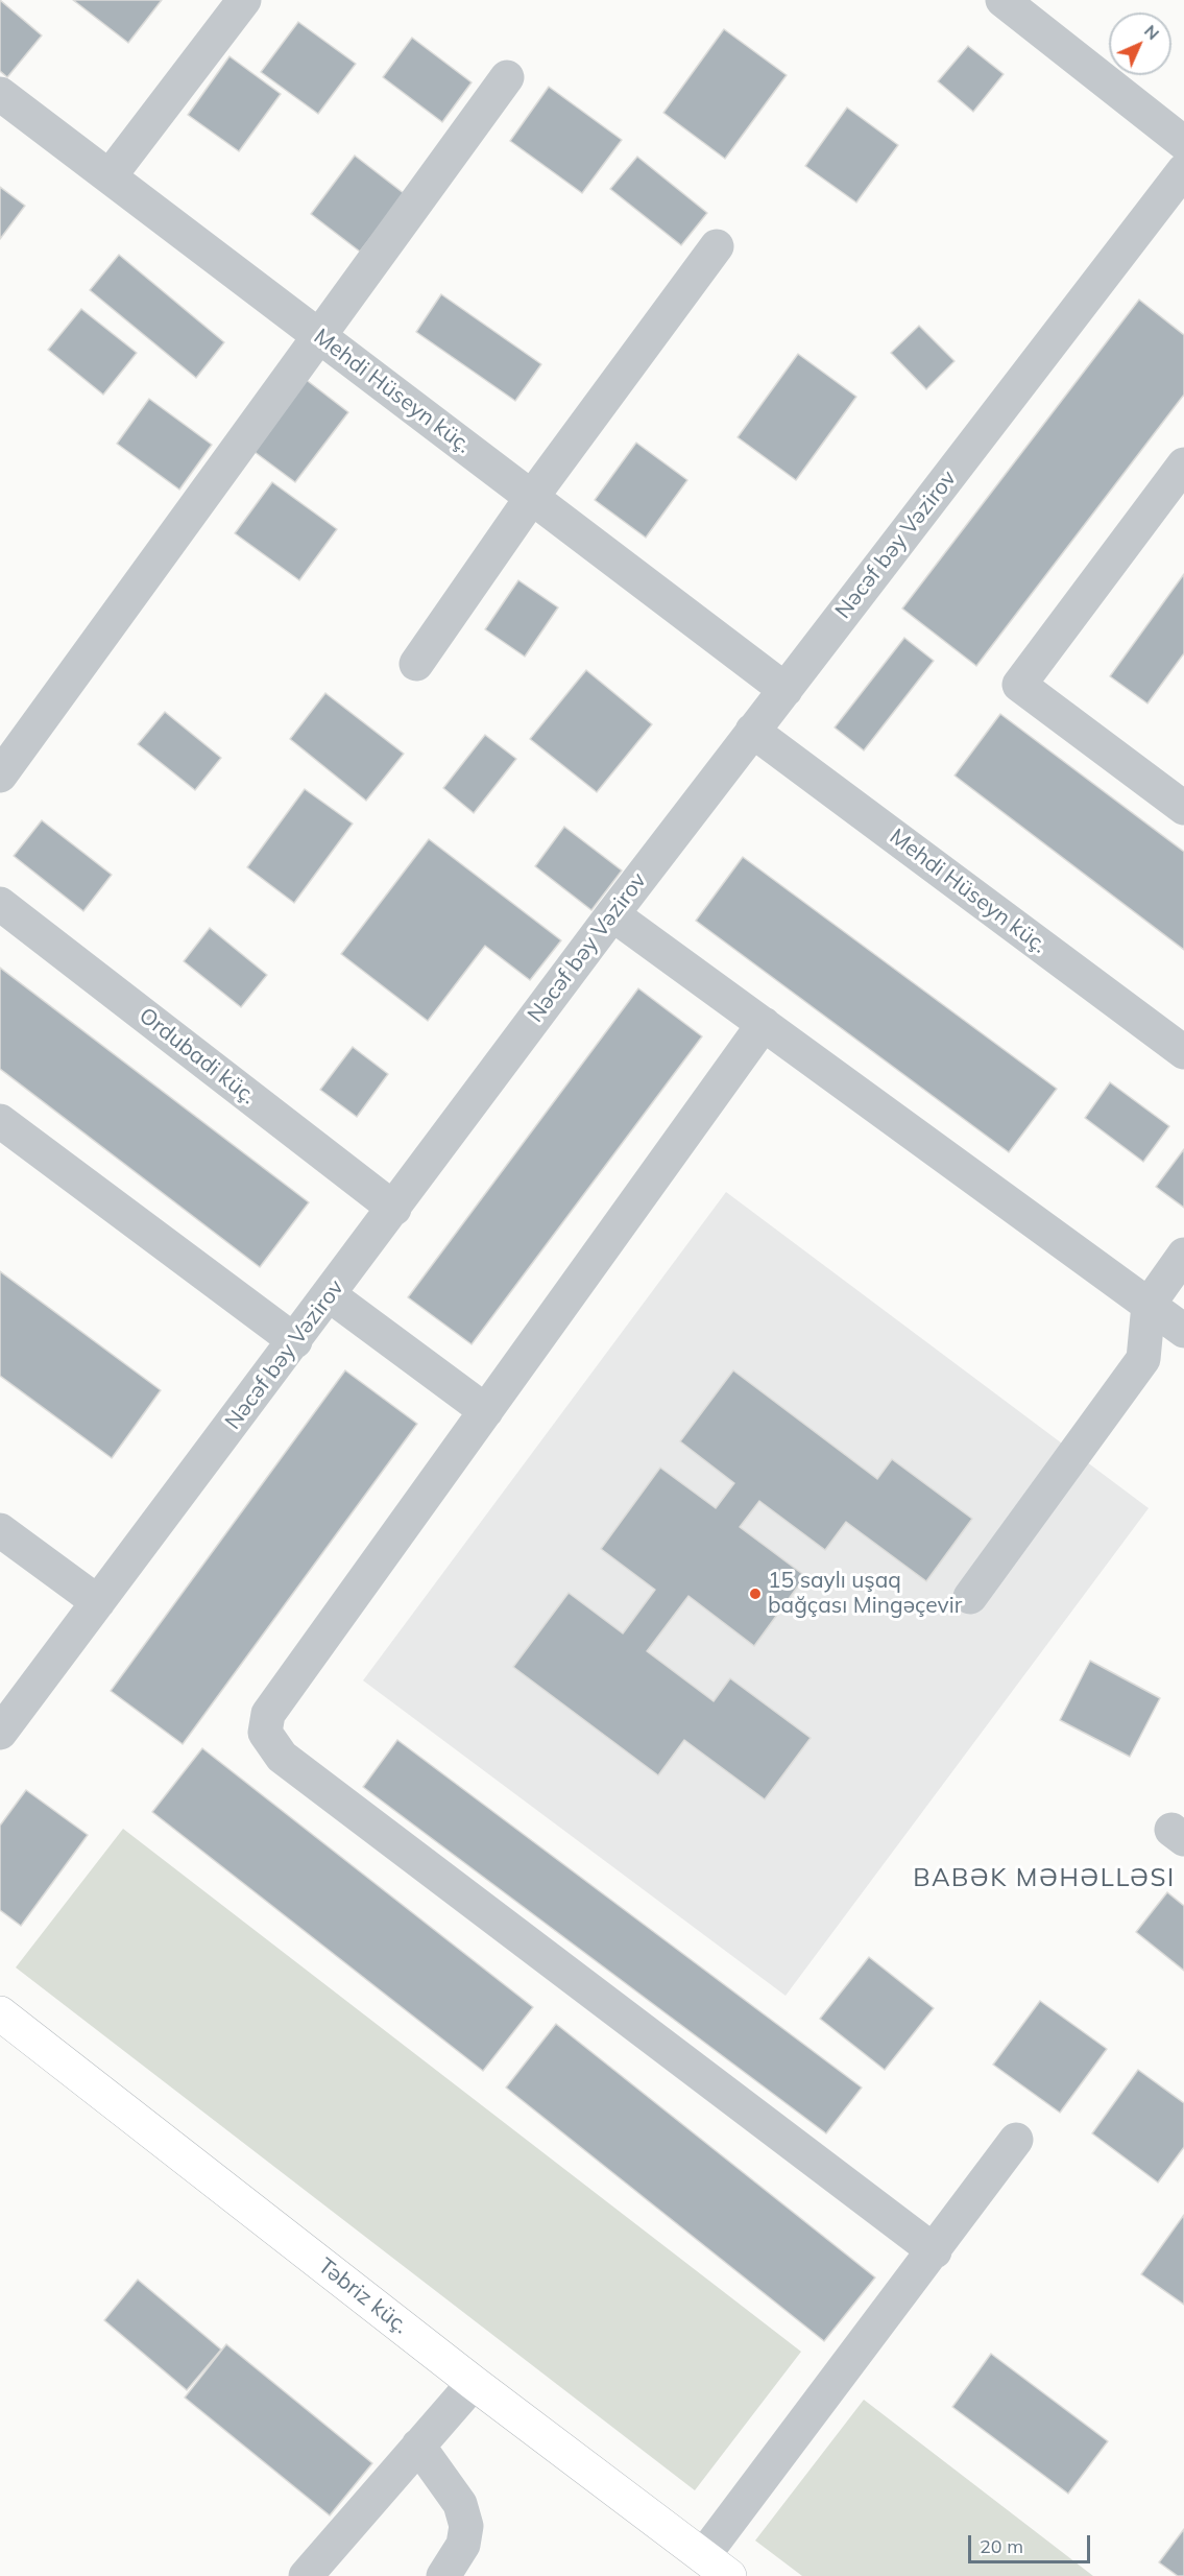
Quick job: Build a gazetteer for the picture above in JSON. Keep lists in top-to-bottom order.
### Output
{
  "streets": {
    "main road": ["Təbriz küç."],
    "street": ["Mehdi Hüseyn küç.", "Nəcəf bəy Vəzirov", "Ordubadi küç."]
  },
  "crossings": [
    ["Mehdi Hüseyn küç.", "Nəcəf bəy Vəzirov"],
    ["Nəcəf bəy Vəzirov", "Ordubadi küç."]
  ],
  "districts": ["BABƏK MƏHƏLLƏSI"],
  "places": ["15 saylı uşaq bağçası Mingəçevir"],
  "scale_bar": "20 m",
  "north": "top right"
}
